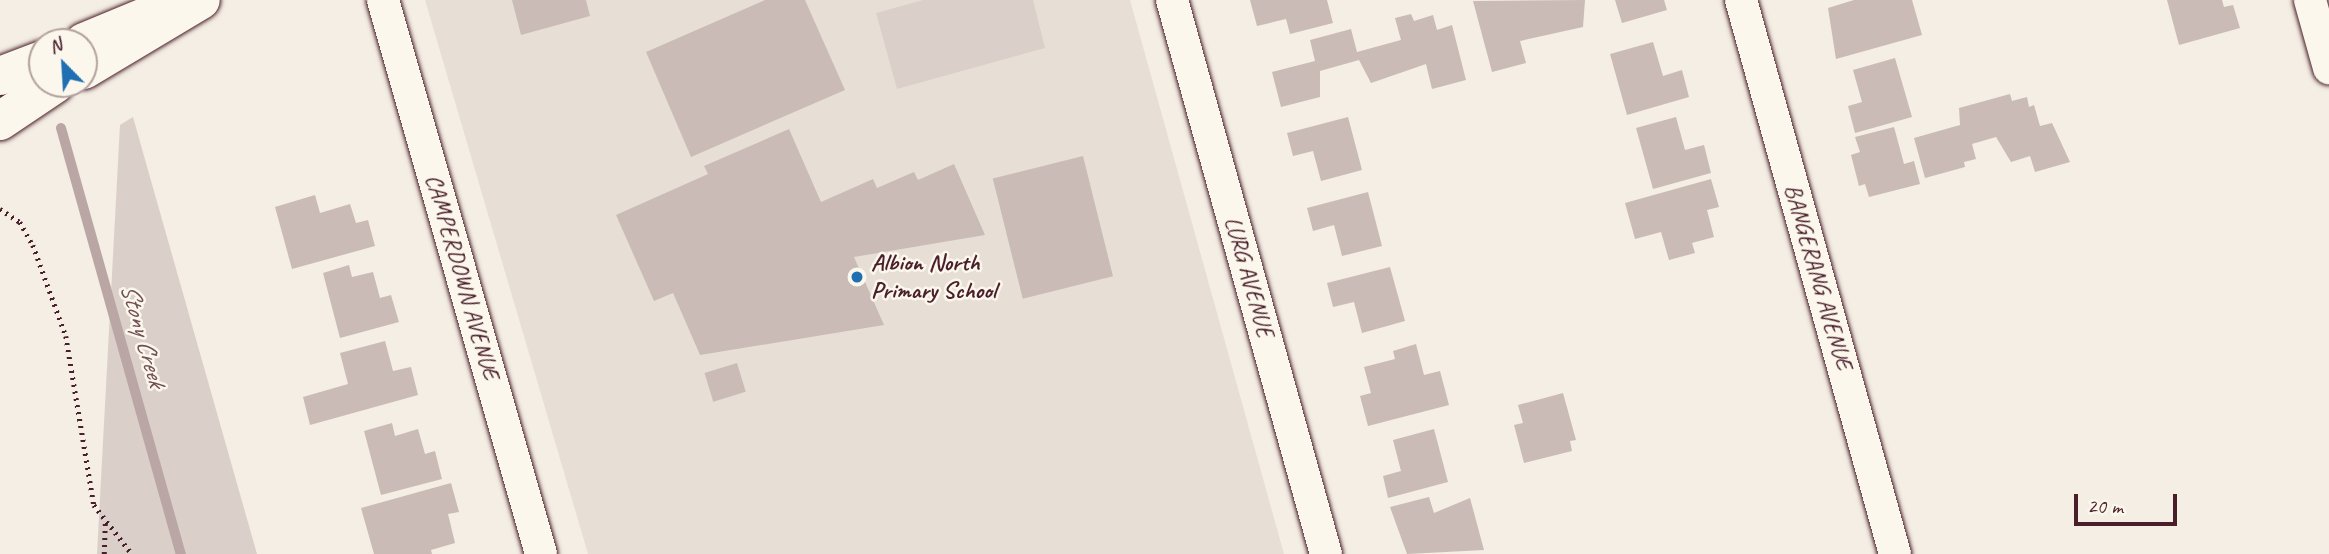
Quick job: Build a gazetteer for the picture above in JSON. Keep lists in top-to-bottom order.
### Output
{
  "streets": {
    "street": ["CAMPERDOWN AVENUE", "LURG AVENUE", "BANGERANG AVENUE"]
  },
  "water": ["Stony Creek"],
  "places": ["Albion North Primary School"],
  "scale_bar": "20 m",
  "north": "top left"
}
